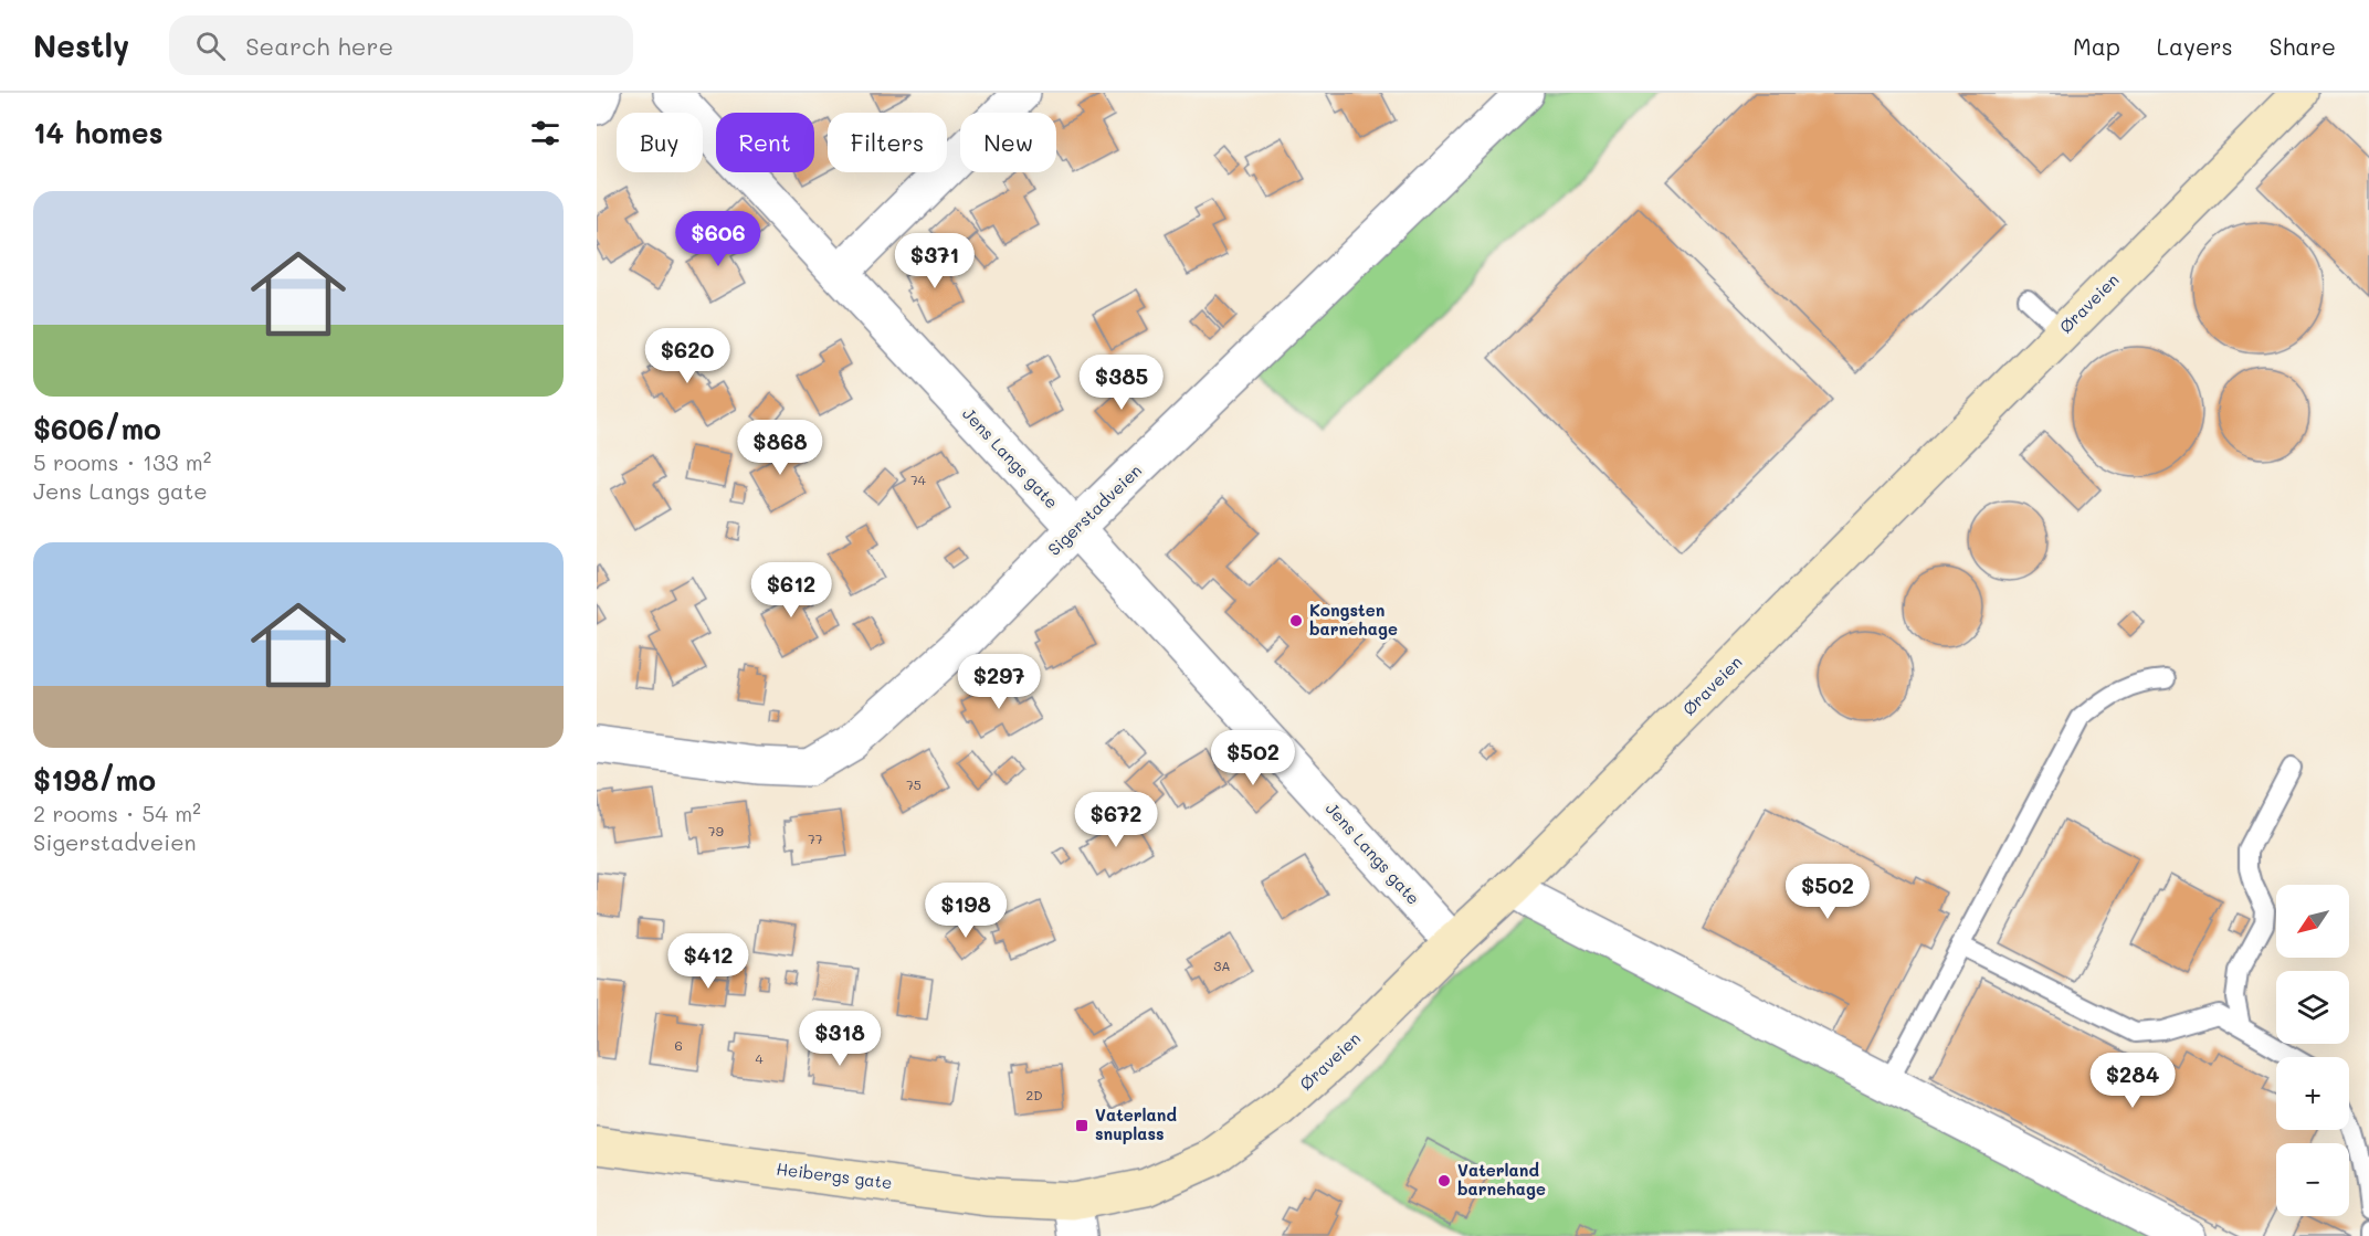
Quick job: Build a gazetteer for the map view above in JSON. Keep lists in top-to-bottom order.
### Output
{
  "streets": {
    "street": [
      "Øraveien",
      "Jens Langs gate",
      "Sigerstadveien",
      "Heibergs gate"
    ]
  },
  "crossings": [
    ["Øraveien", "Jens Langs gate"],
    ["Øraveien", "Heibergs gate"],
    ["Jens Langs gate", "Sigerstadveien"]
  ],
  "places": {
    "other": ["Kongsten barnehage", "Vaterland barnehage"],
    "transit": ["Vaterland snuplass"]
  },
  "house_numbers": [
    "74",
    "75",
    "79",
    "77",
    "3A",
    "6",
    "4",
    "2D"
  ],
  "north": "bottom left",
  "page": {
    "header": "Nestly",
    "search": "Search here",
    "nav": ["Map", "Layers", "Share"],
    "heading": "14 homes",
    "chip": [
      "Buy",
      "Rent",
      "Filters",
      "New"
    ],
    "list": [
      {
        "name": "$606/mo",
        "note": "5 rooms · 133 m² · Jens Langs gate"
      },
      {
        "name": "$198/mo",
        "note": "2 rooms · 54 m² · Sigerstadveien"
      }
    ],
    "price": [
      "$606",
      "$371",
      "$620",
      "$385",
      "$868",
      "$612",
      "$297",
      "$502",
      "$672",
      "$502",
      "$198",
      "$412",
      "$318",
      "$284"
    ],
    "map_buttons": ["+", "−"]
  }
}
